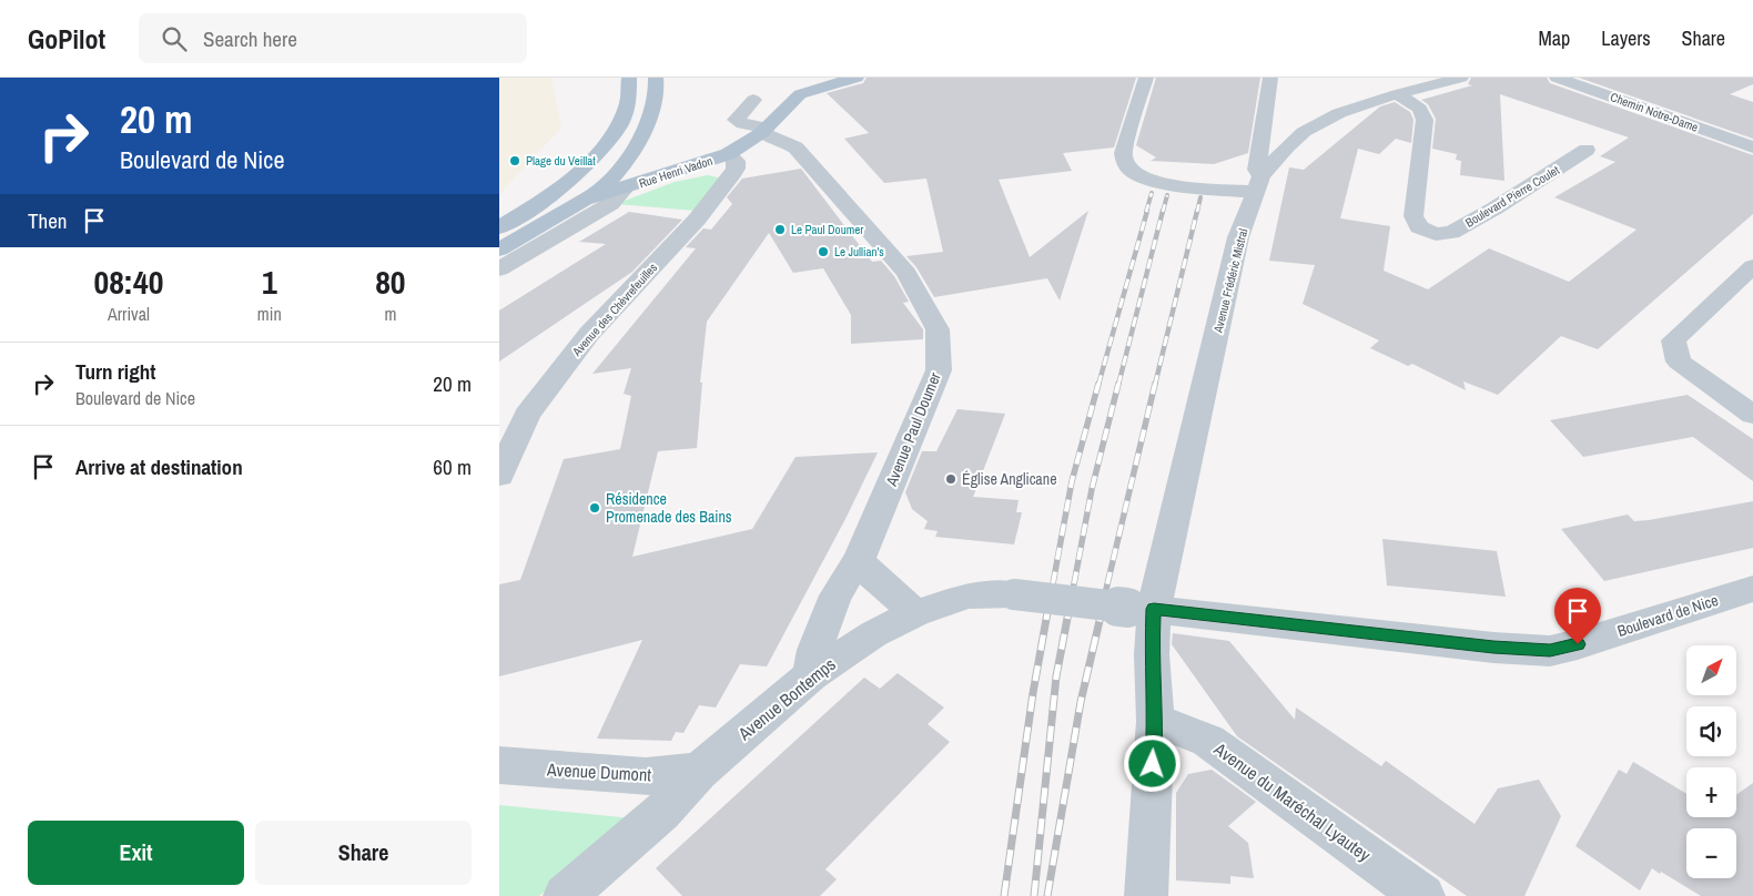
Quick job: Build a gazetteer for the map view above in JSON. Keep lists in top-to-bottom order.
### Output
{
  "streets": {
    "main road": ["Rue Henri Vadon"],
    "street": [
      "Chemin Notre-Dame",
      "Boulevard Pierre Coulet",
      "Avenue Frédéric Mistral",
      "Avenue des Chèvrefeuilles",
      "Avenue Paul Doumer",
      "Boulevard de Nice",
      "Avenue Bontemps",
      "Avenue Dumont",
      "Avenue du Maréchal Lyautey"
    ]
  },
  "crossings": [
    ["Rue Henri Vadon", "Avenue des Chèvrefeuilles"],
    ["Rue Henri Vadon", "Avenue Paul Doumer"],
    ["Boulevard Pierre Coulet", "Avenue Frédéric Mistral"],
    ["Avenue Frédéric Mistral", "Boulevard de Nice"],
    ["Avenue Frédéric Mistral", "Avenue Bontemps"],
    ["Avenue Frédéric Mistral", "Avenue du Maréchal Lyautey"],
    ["Avenue Paul Doumer", "Avenue Bontemps"],
    ["Boulevard de Nice", "Avenue Bontemps"],
    ["Avenue Bontemps", "Avenue Dumont"]
  ],
  "places": [
    "Plage du Veillat",
    "Le Paul Doumer",
    "Le Jullian's",
    "Église Anglicane",
    "Résidence Promenade des Bains"
  ],
  "north": "top right",
  "page": {
    "header": "GoPilot",
    "search": "Search here",
    "nav": ["Map", "Layers", "Share"],
    "turn": ["20 m", "Boulevard de Nice"],
    "then": "Then",
    "eta": [
      "08:40",
      "Arrival",
      "1",
      "min",
      "80",
      "m"
    ],
    "list": [
      {
        "name": "Turn right",
        "note": "Boulevard de Nice",
        "value": "20 m"
      },
      {
        "name": "Arrive at destination",
        "value": "60 m"
      }
    ],
    "map_buttons": ["+", "−"],
    "buttons": ["Exit", "Share"]
  }
}
